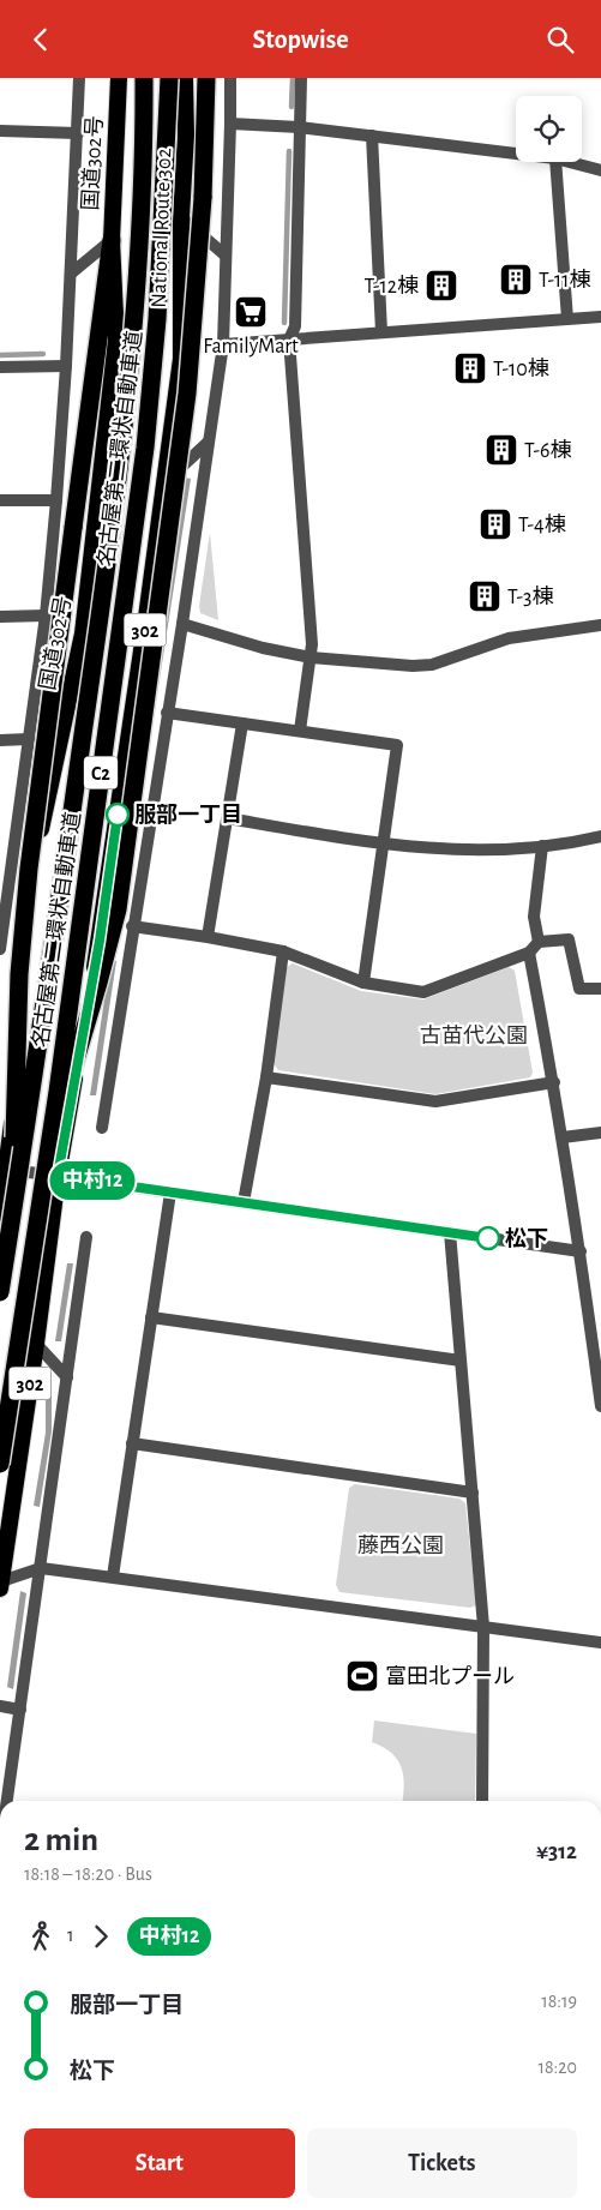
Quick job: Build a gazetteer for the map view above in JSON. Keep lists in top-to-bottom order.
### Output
{
  "streets": {
    "highway": [
      "国道302号",
      "National Route 302",
      "名古屋第二環状自動車道",
      "302",
      "C2"
    ]
  },
  "crossings": [
    ["国道302号", "名古屋第二環状自動車道"]
  ],
  "parks": ["古苗代公園", "藤西公園"],
  "places": {
    "building": [
      "T-11棟",
      "T-12棟",
      "T-10棟",
      "T-6棟",
      "T-4棟",
      "T-3棟"
    ],
    "supermarket": ["FamilyMart"],
    "other": ["服部一丁目", "松下"],
    "sports": ["富田北プール"]
  },
  "lines": ["bus line 中村12"],
  "page": {
    "header": "Stopwise",
    "on_map": "中村12",
    "heading": ["2 min", "18:18 – 18:20 · Bus", "¥312"],
    "legs": ["1", "中村12"],
    "list": [
      {
        "name": "服部一丁目",
        "value": "18:19"
      },
      {
        "name": "松下",
        "value": "18:20"
      }
    ],
    "buttons": ["Start", "Tickets"]
  }
}
